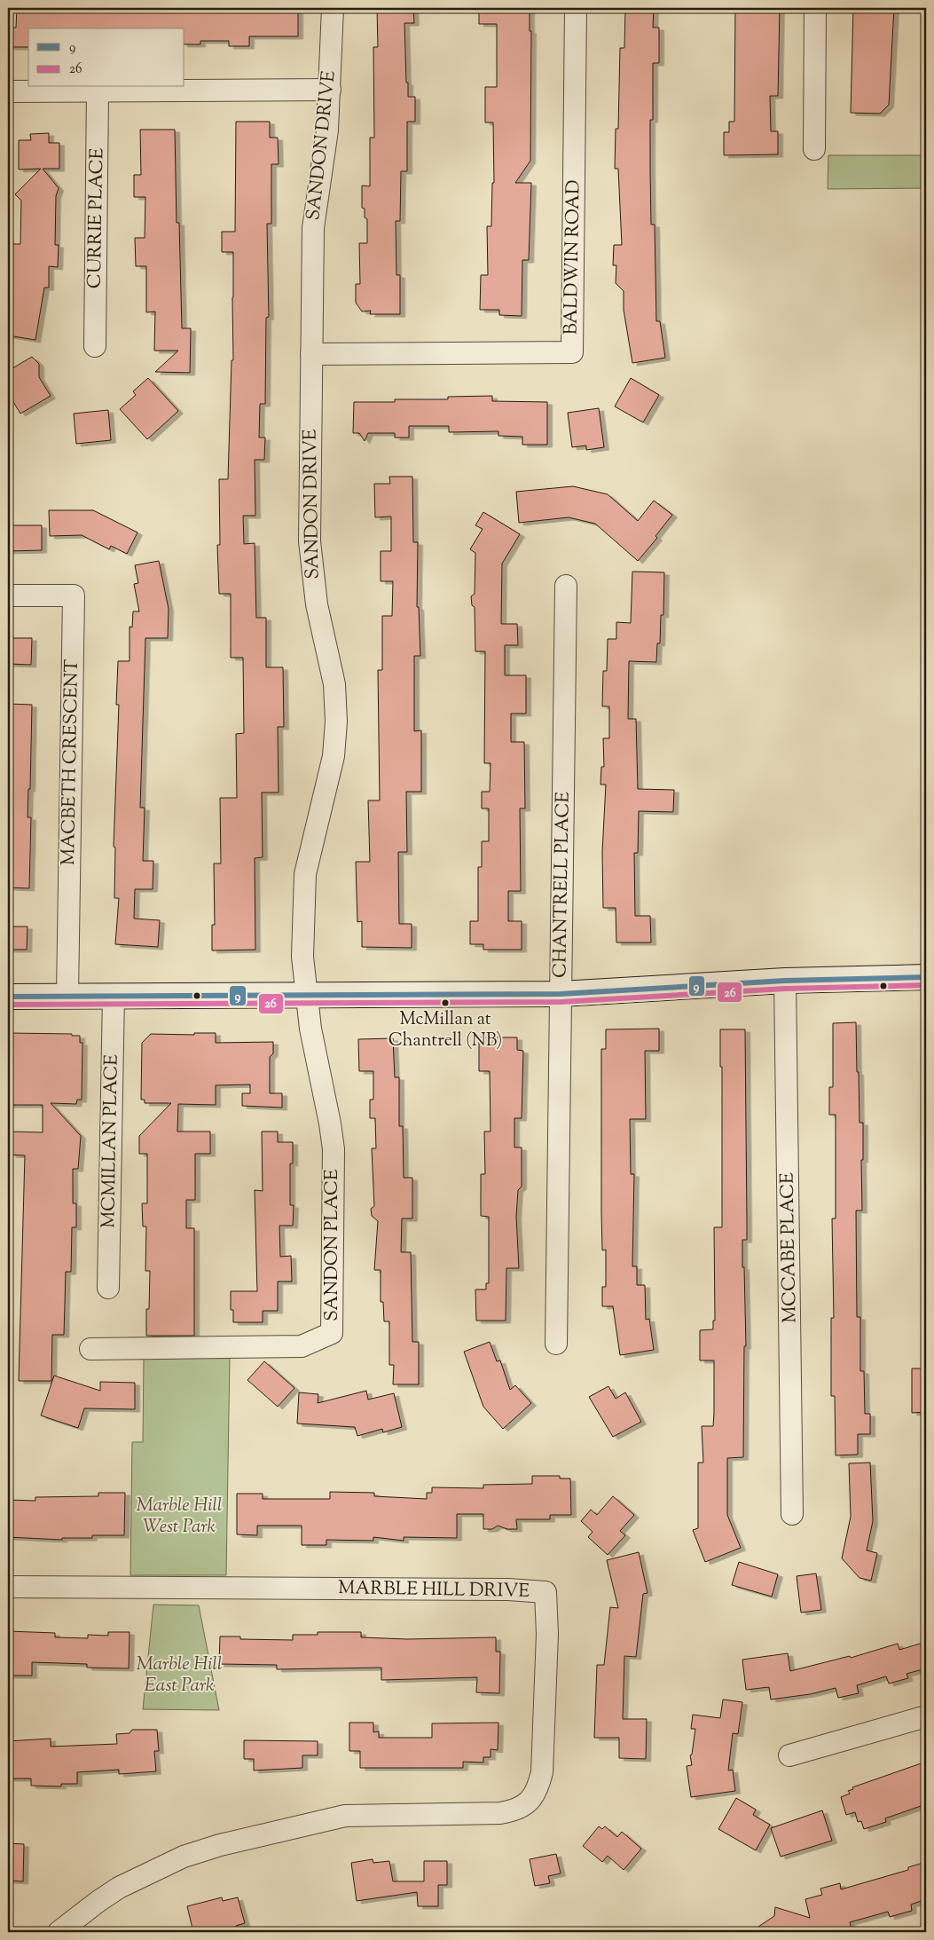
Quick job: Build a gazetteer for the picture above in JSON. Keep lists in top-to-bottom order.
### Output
{
  "streets": {
    "street": [
      "SANDON DRIVE",
      "CURRIE PLACE",
      "BALDWIN ROAD",
      "MACBETH CRESCENT",
      "CHANTRELL PLACE",
      "MCMILLAN PLACE",
      "SANDON PLACE",
      "MCCABE PLACE",
      "MARBLE HILL DRIVE"
    ]
  },
  "crossings": [
    ["SANDON DRIVE", "BALDWIN ROAD"],
    ["SANDON DRIVE", "SANDON PLACE"]
  ],
  "parks": ["Marble Hill West Park", "Marble Hill East Park"],
  "places": ["McMillan at Chantrell (NB)"],
  "lines": ["transit line 9", "transit line 26"],
  "legend": ["9", "26"]
}
